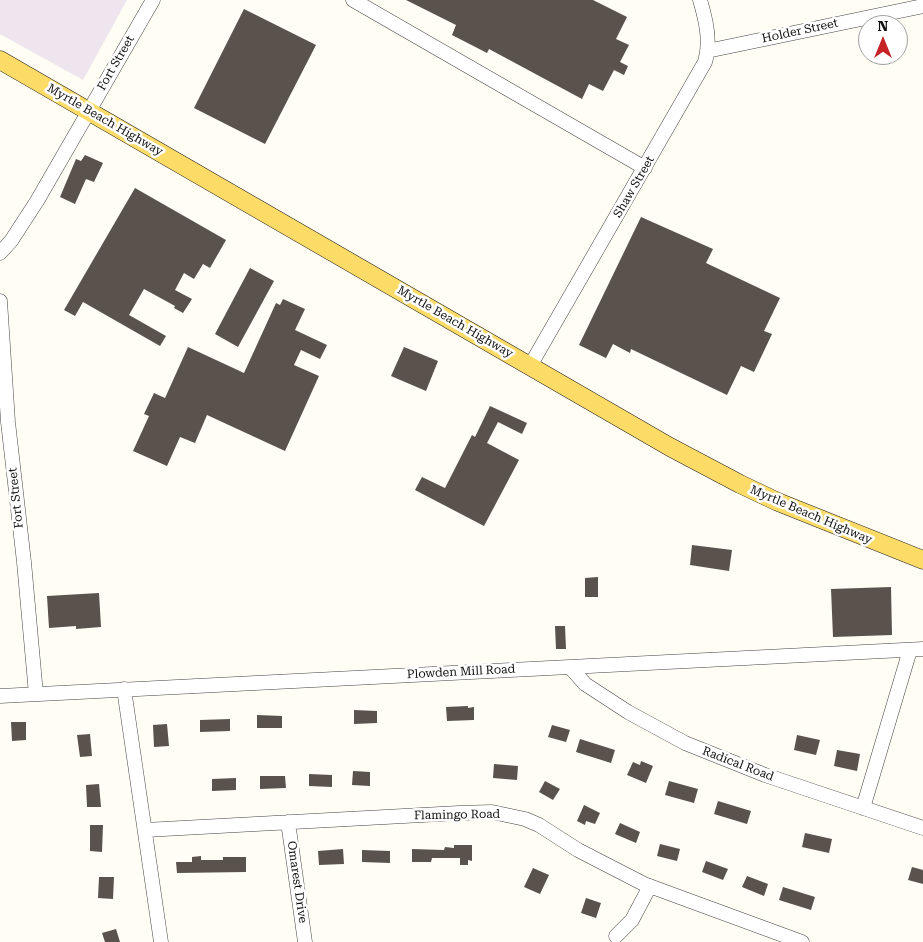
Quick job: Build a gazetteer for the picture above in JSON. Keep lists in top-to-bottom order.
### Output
{
  "streets": {
    "main road": ["Myrtle Beach Highway"],
    "street": [
      "Holder Street",
      "Fort Street",
      "Shaw Street",
      "Plowden Mill Road",
      "Radical Road",
      "Flamingo Road",
      "Omarest Drive"
    ]
  },
  "crossings": [
    ["Holder Street", "Shaw Street"],
    ["Fort Street", "Myrtle Beach Highway"],
    ["Fort Street", "Plowden Mill Road"],
    ["Myrtle Beach Highway", "Shaw Street"],
    ["Plowden Mill Road", "Radical Road"],
    ["Flamingo Road", "Omarest Drive"]
  ],
  "north": "top"
}
